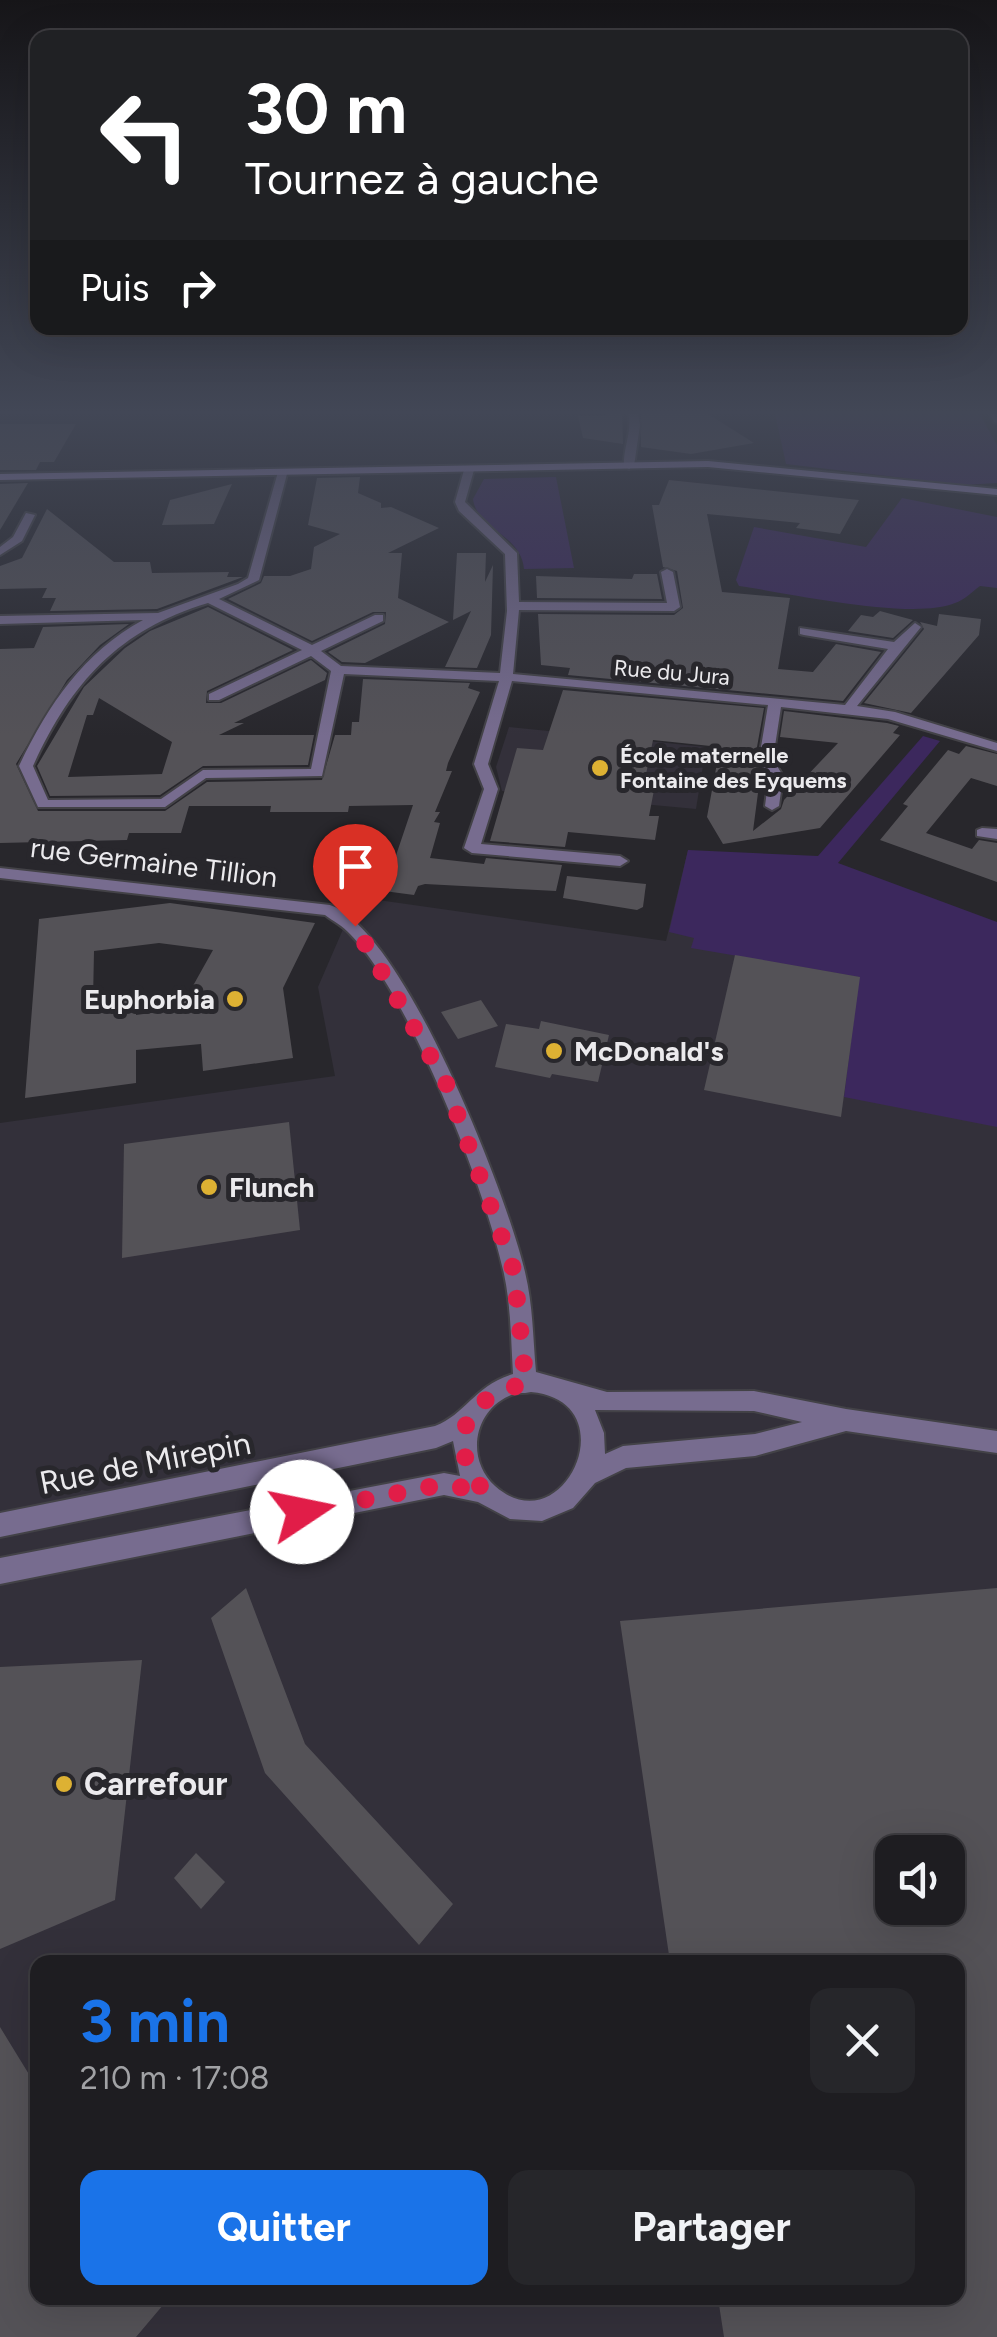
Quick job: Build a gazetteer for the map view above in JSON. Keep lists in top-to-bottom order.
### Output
{
  "streets": {
    "street": ["Rue du Jura", "rue Germaine Tillion", "Rue de Mirepin"]
  },
  "crossings": [
    ["rue Germaine Tillion", "Rue de Mirepin"]
  ],
  "places": [
    "École maternelle Fontaine des Eyquems",
    "Euphorbia",
    "McDonald's",
    "Flunch",
    "Carrefour"
  ],
  "page": {
    "turn": ["30 m", "Tournez à gauche"],
    "then": "Puis",
    "heading": ["3 min", "210 m · 17:08"],
    "buttons": ["Quitter", "Partager"]
  }
}
